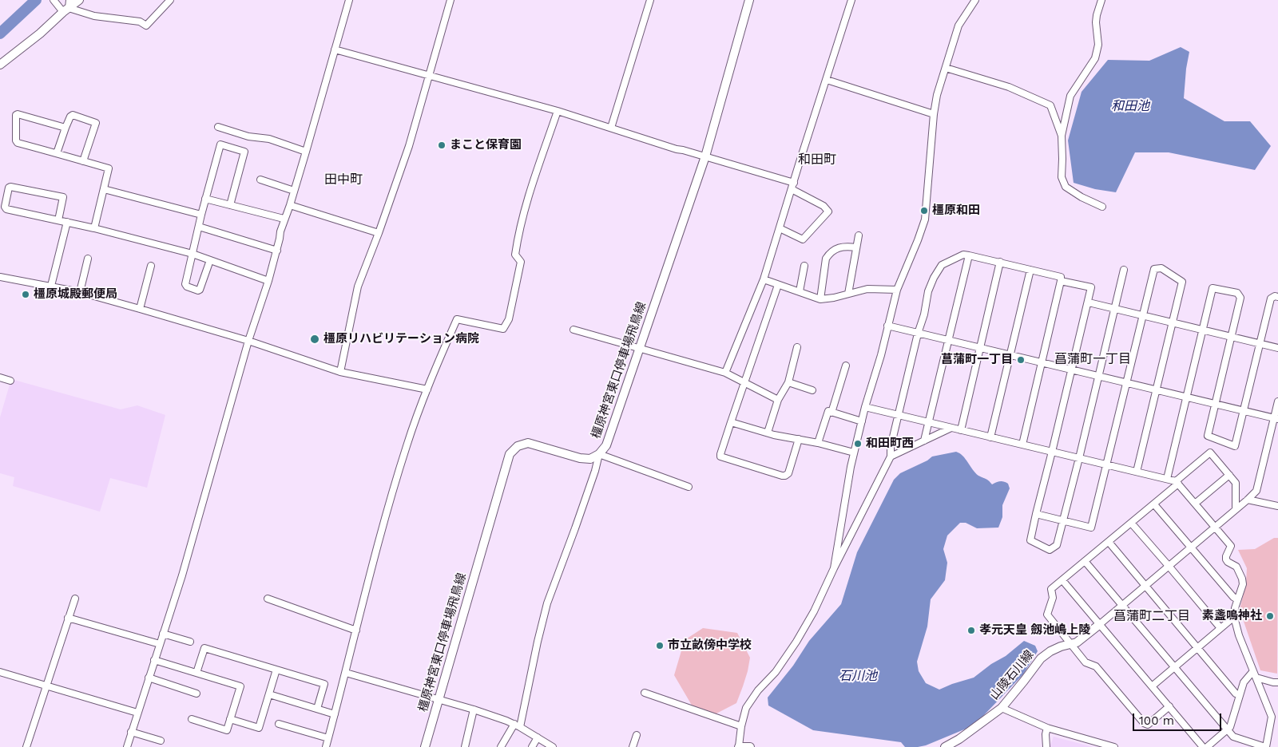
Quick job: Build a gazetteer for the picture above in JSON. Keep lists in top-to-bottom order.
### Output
{
  "streets": {
    "main road": ["橿原神宮東口停車場飛鳥線", "山陵石川線"]
  },
  "districts": [
    "和田町",
    "田中町",
    "菖蒲町一丁目",
    "菖蒲町二丁目"
  ],
  "water": ["和田池", "石川池"],
  "places": [
    "まこと保育園",
    "橿原和田",
    "橿原城殿郵便局",
    "橿原リハビリテーション病院",
    "菖蒲町一丁目",
    "和田町西",
    "素盞嗚神社",
    "孝元天皇 劔池嶋上陵",
    "市立畝傍中学校"
  ],
  "scale_bar": "100 m"
}
